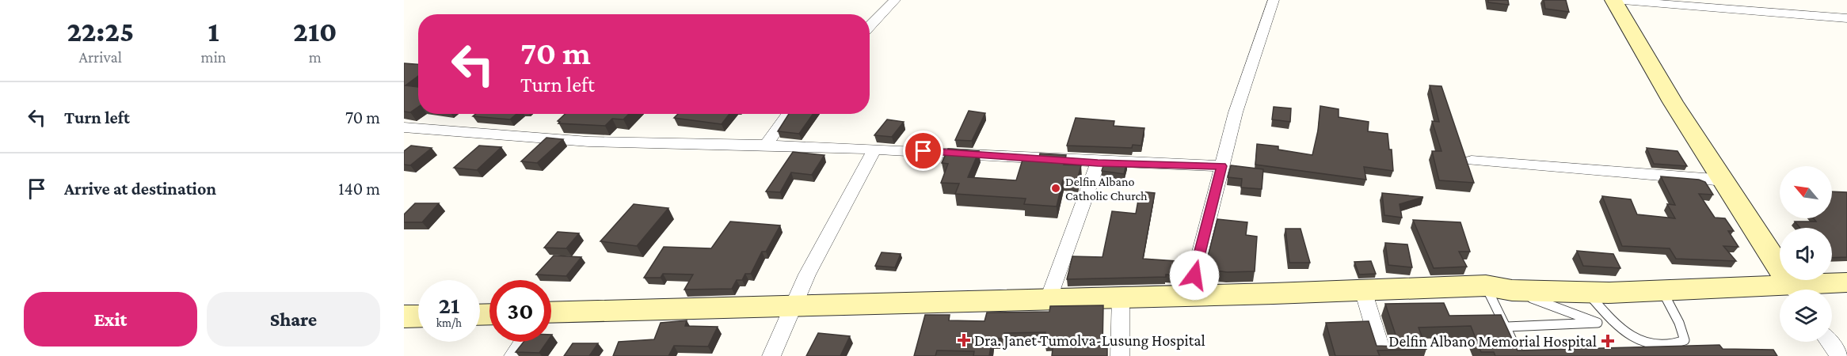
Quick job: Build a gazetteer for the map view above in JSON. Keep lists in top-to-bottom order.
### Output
{
  "places": {
    "other": ["Delfin Albano Catholic Church"],
    "health": ["Dra. Janet Tumolva-Lusung Hospital", "Delfin Albano Memorial Hospital"]
  },
  "north": "top left",
  "page": {
    "eta": [
      "22:25",
      "Arrival",
      "1",
      "min",
      "210",
      "m"
    ],
    "turn": ["70 m", "Turn left"],
    "list": [
      {
        "name": "Turn left",
        "value": "70 m"
      },
      {
        "name": "Arrive at destination",
        "value": "140 m"
      }
    ],
    "speed": "21 km/h",
    "limit": "30",
    "buttons": ["Exit", "Share"]
  }
}
